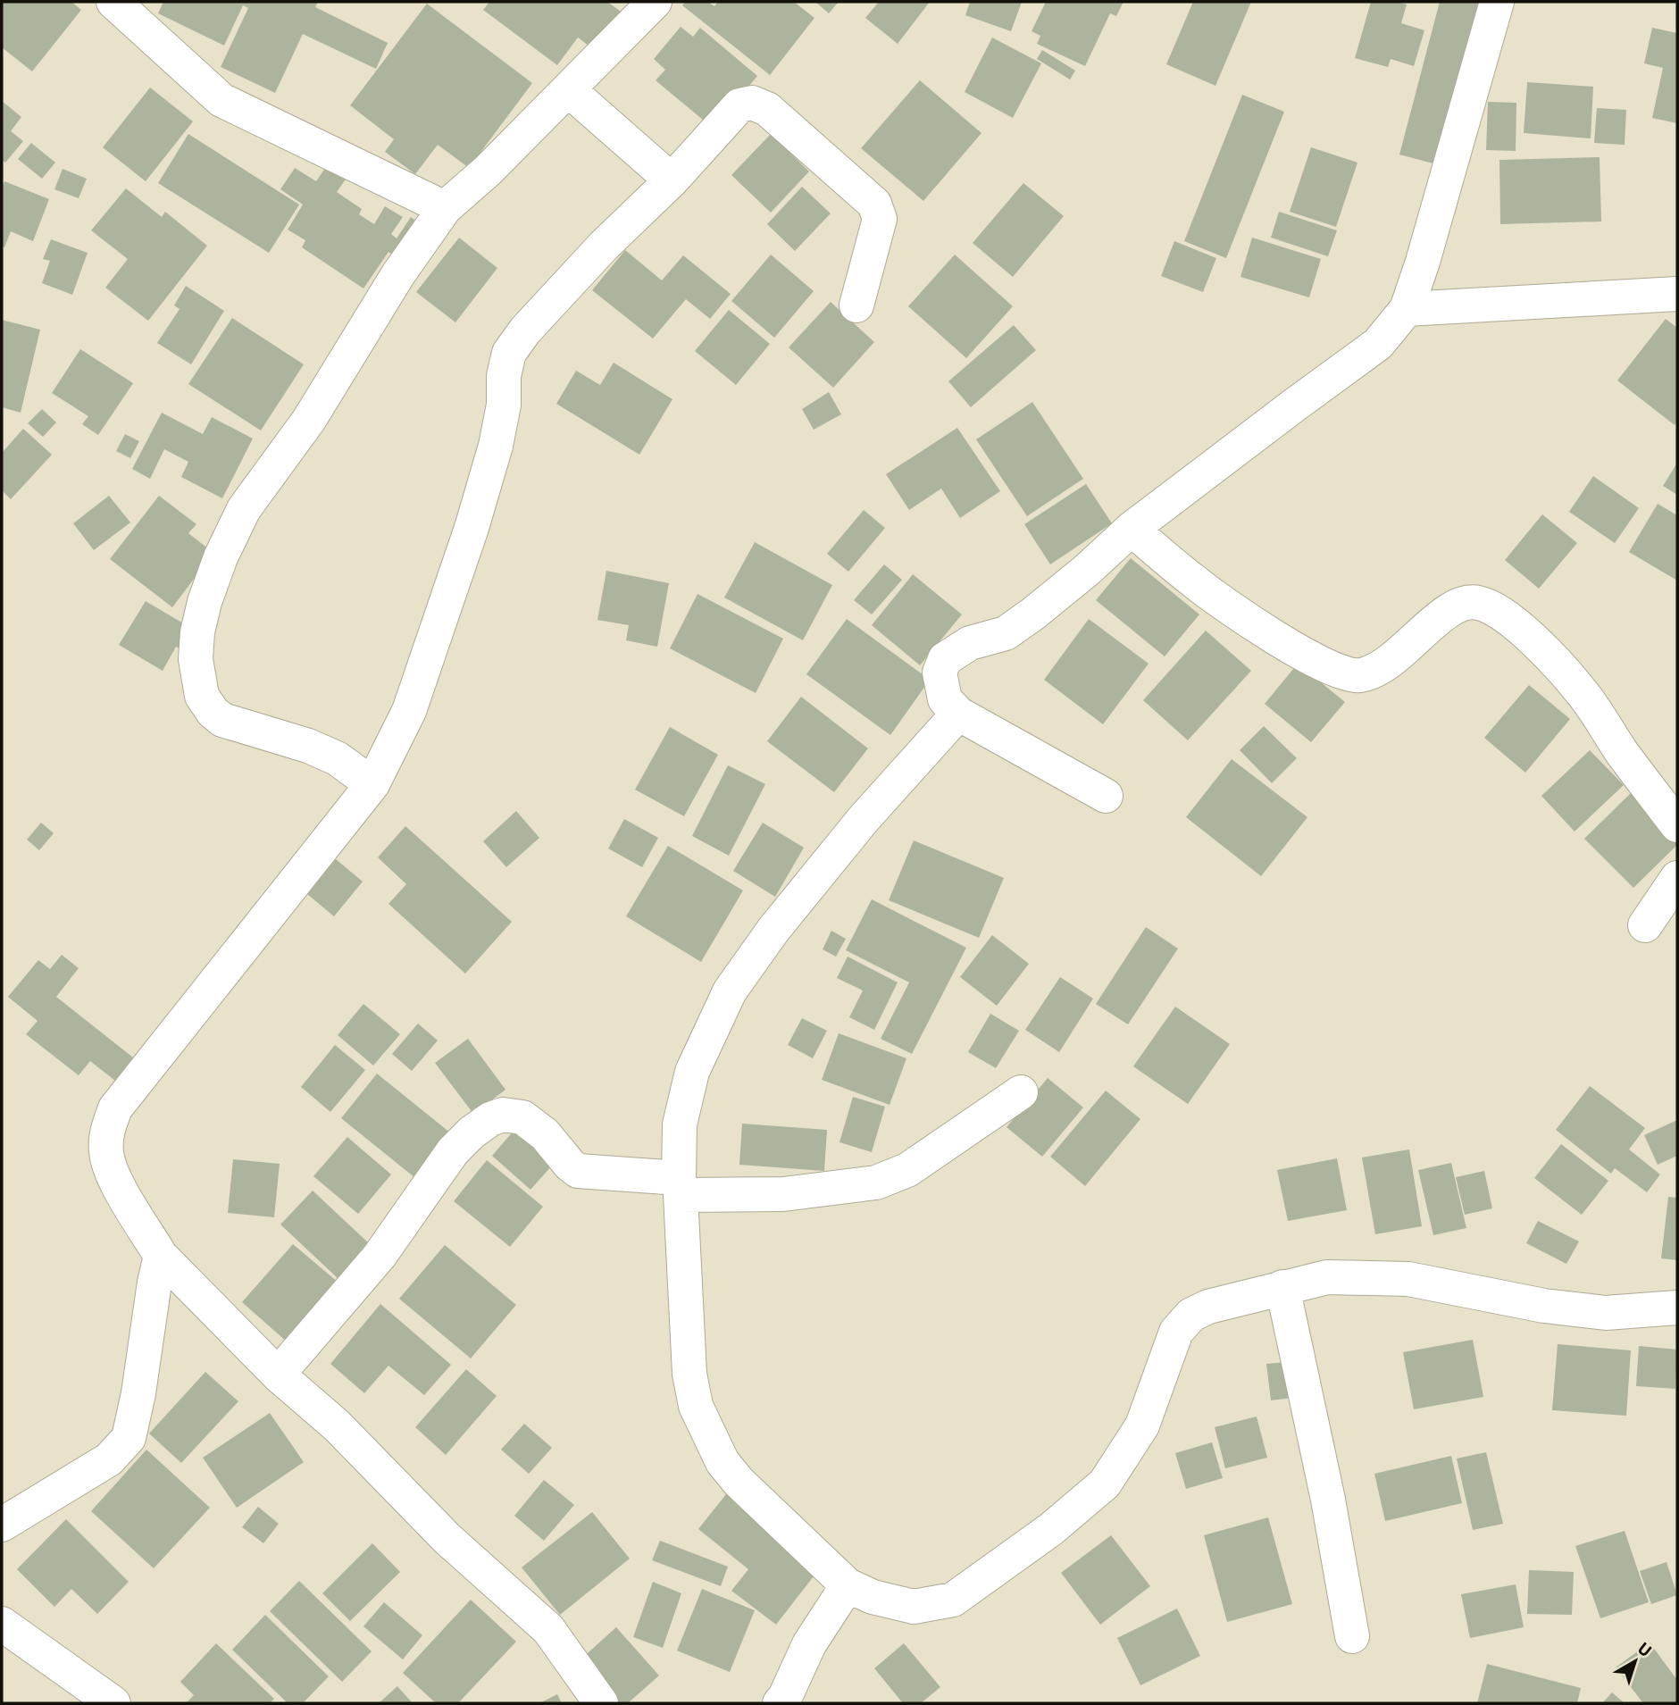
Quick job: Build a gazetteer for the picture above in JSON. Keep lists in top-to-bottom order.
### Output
{
  "north": "top right"
}
